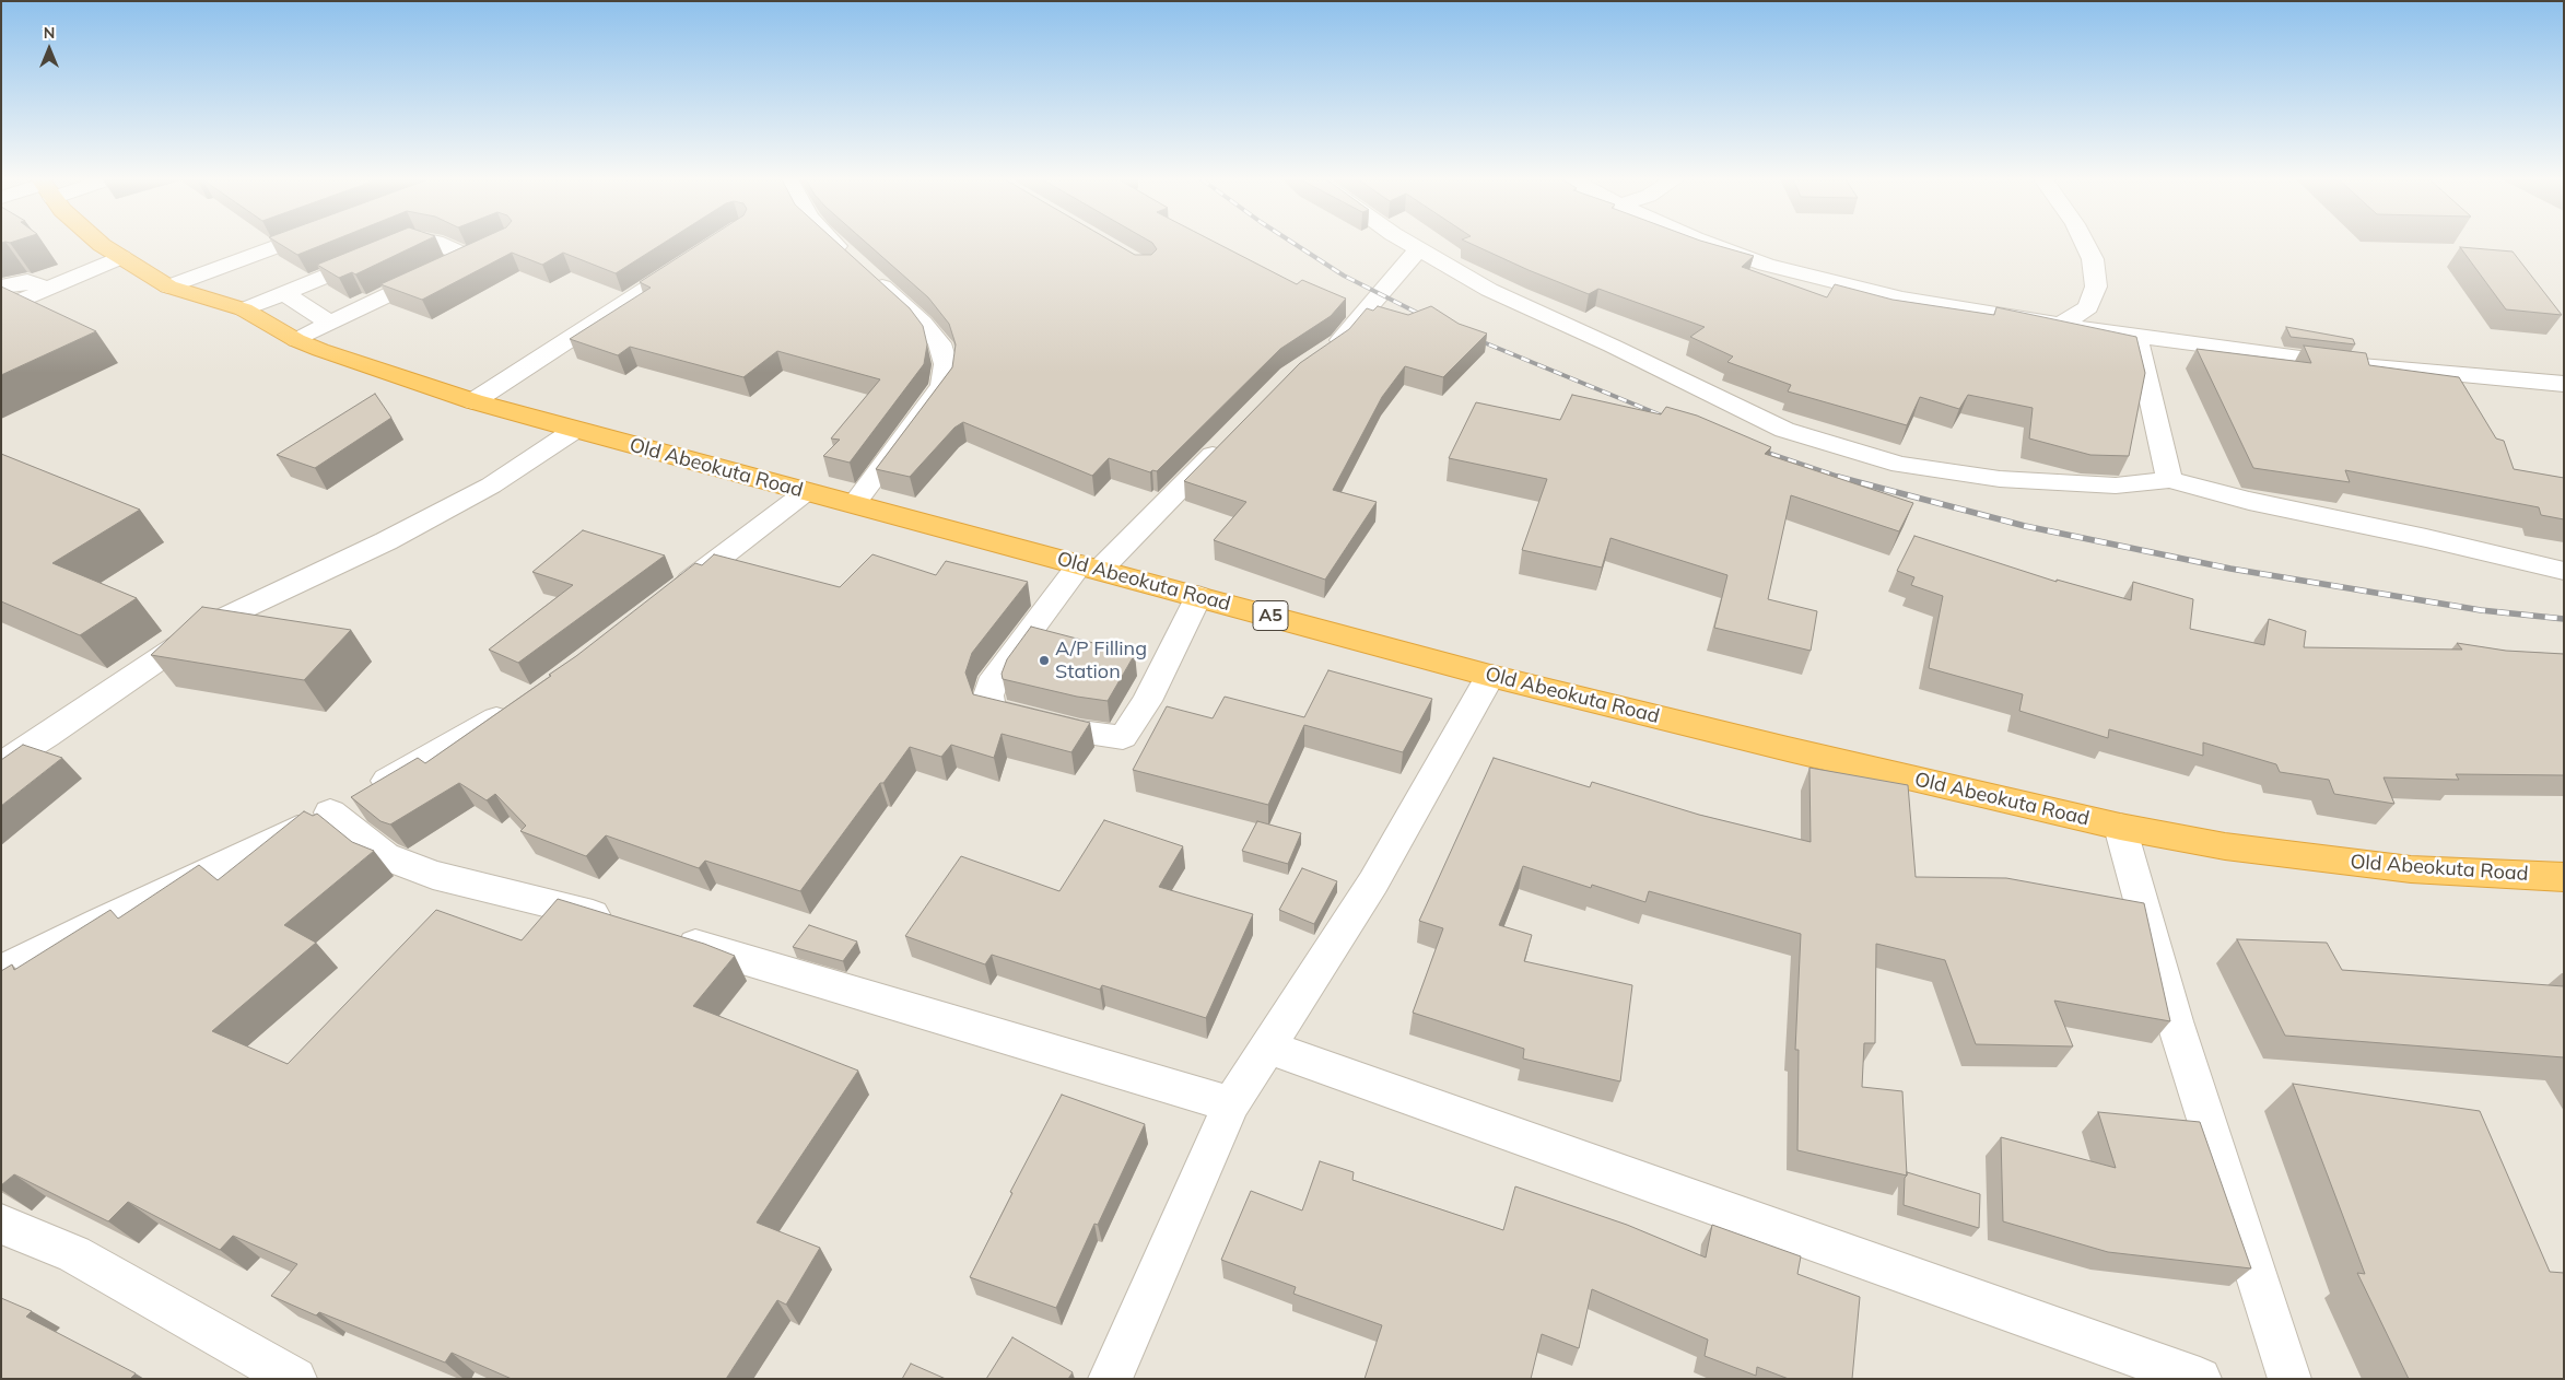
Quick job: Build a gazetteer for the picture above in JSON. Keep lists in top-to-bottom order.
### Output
{
  "streets": {
    "highway": ["Old Abeokuta Road", "A5"]
  },
  "places": ["A/P Filling Station"],
  "north": "top"
}
